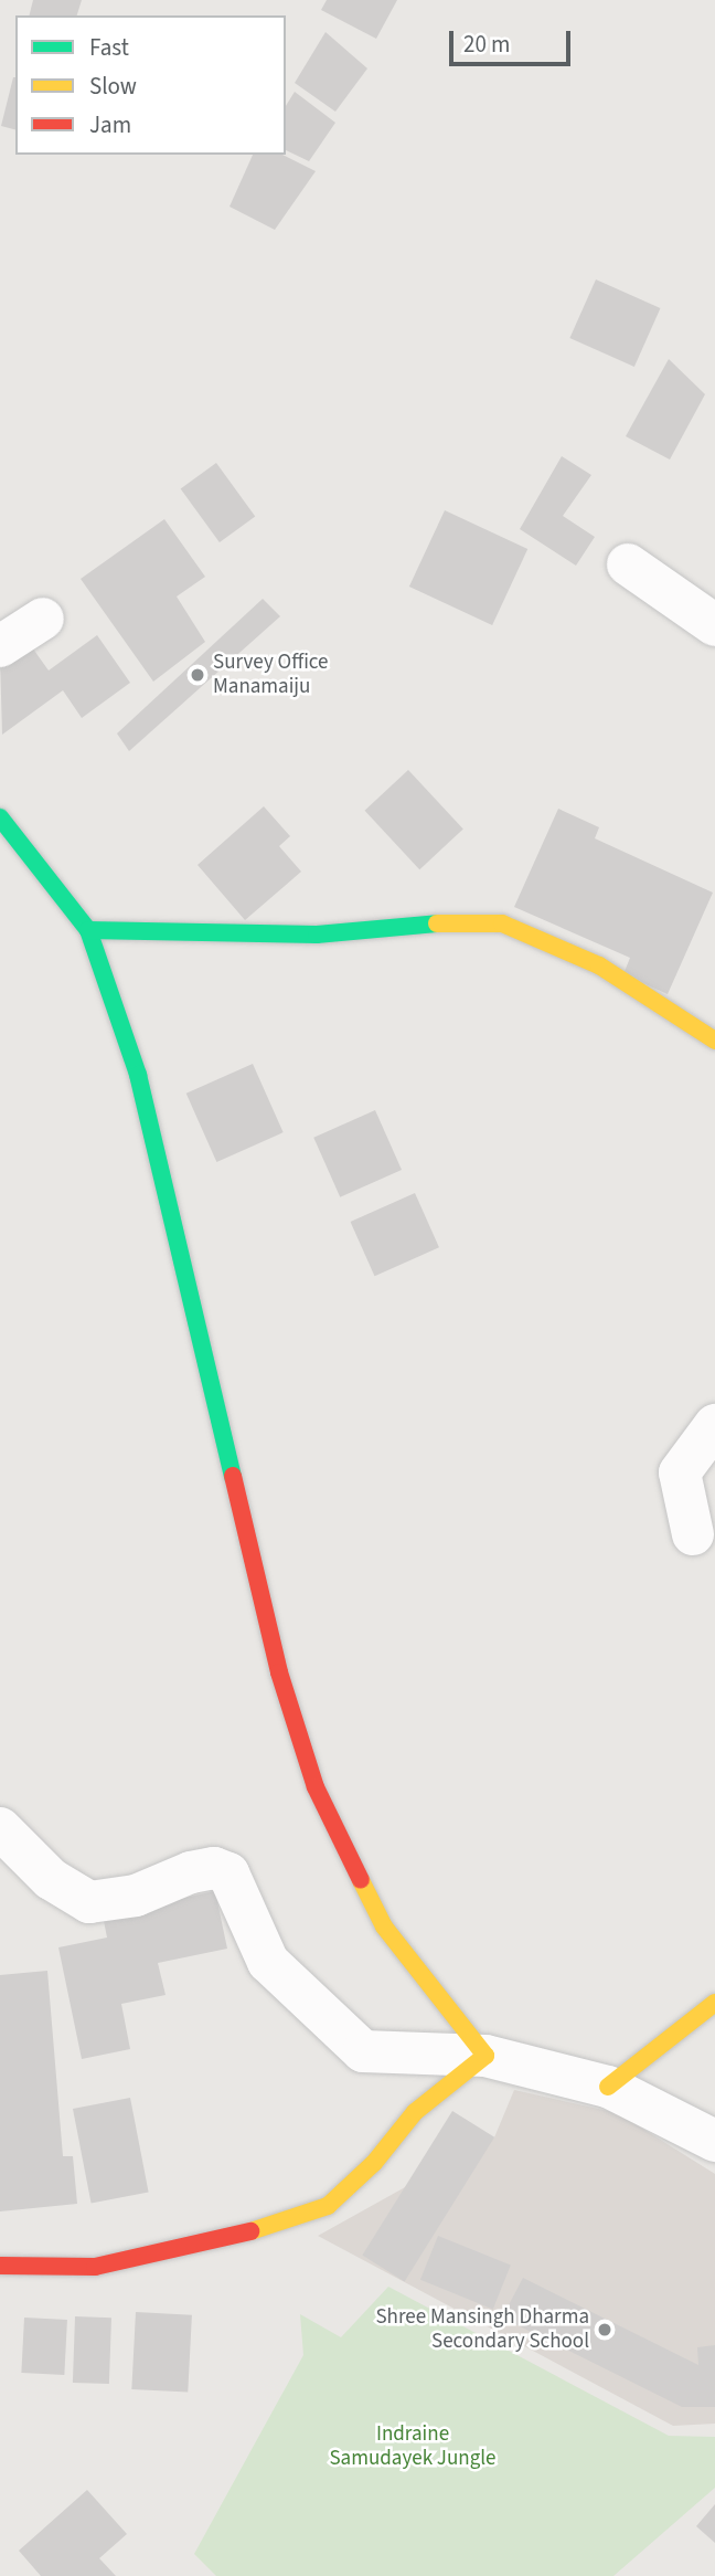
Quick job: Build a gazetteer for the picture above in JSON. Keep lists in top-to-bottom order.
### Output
{
  "parks": ["Indraine Samudayek Jungle"],
  "places": ["Survey Office Manamaiju", "Shree Mansingh Dharma Secondary School"],
  "legend": ["Fast", "Slow", "Jam"],
  "scale_bar": "20 m"
}
